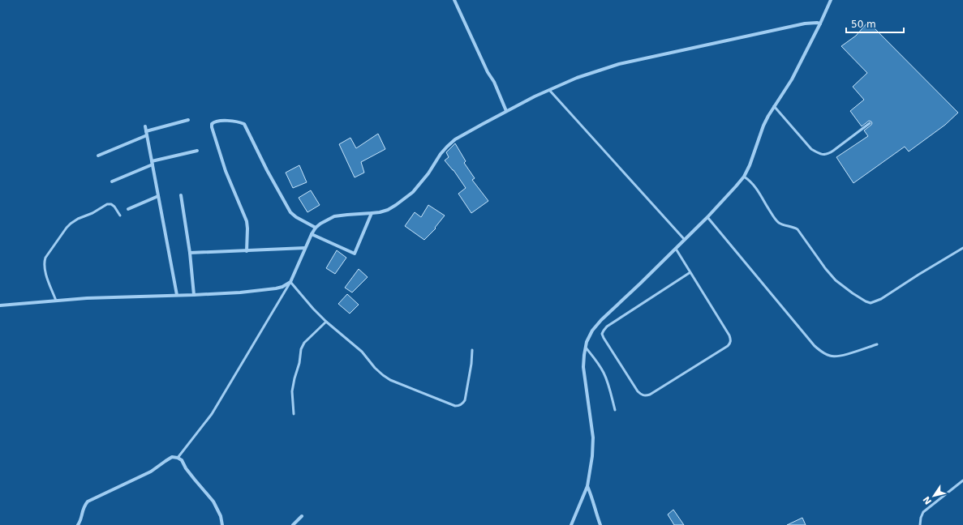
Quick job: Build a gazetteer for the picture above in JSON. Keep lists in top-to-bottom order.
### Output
{
  "scale_bar": "50 m",
  "north": "bottom left"
}
